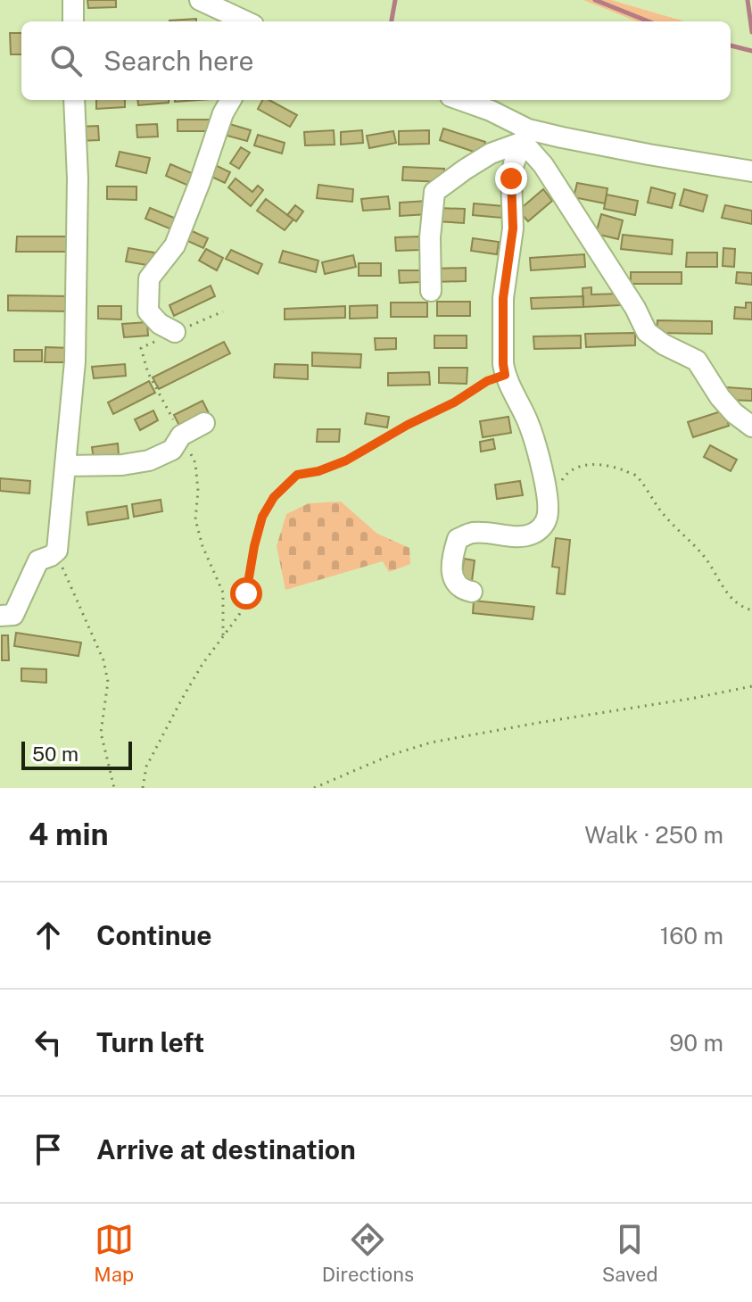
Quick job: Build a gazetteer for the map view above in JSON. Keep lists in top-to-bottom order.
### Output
{
  "scale_bar": "50 m",
  "page": {
    "search": "Search here",
    "scale": "50 m",
    "heading": ["4 min", "Walk · 250 m"],
    "list": [
      ["Continue", "160 m"],
      ["Turn left", "90 m"],
      "Arrive at destination"
    ],
    "nav": ["Map", "Directions", "Saved"]
  }
}
